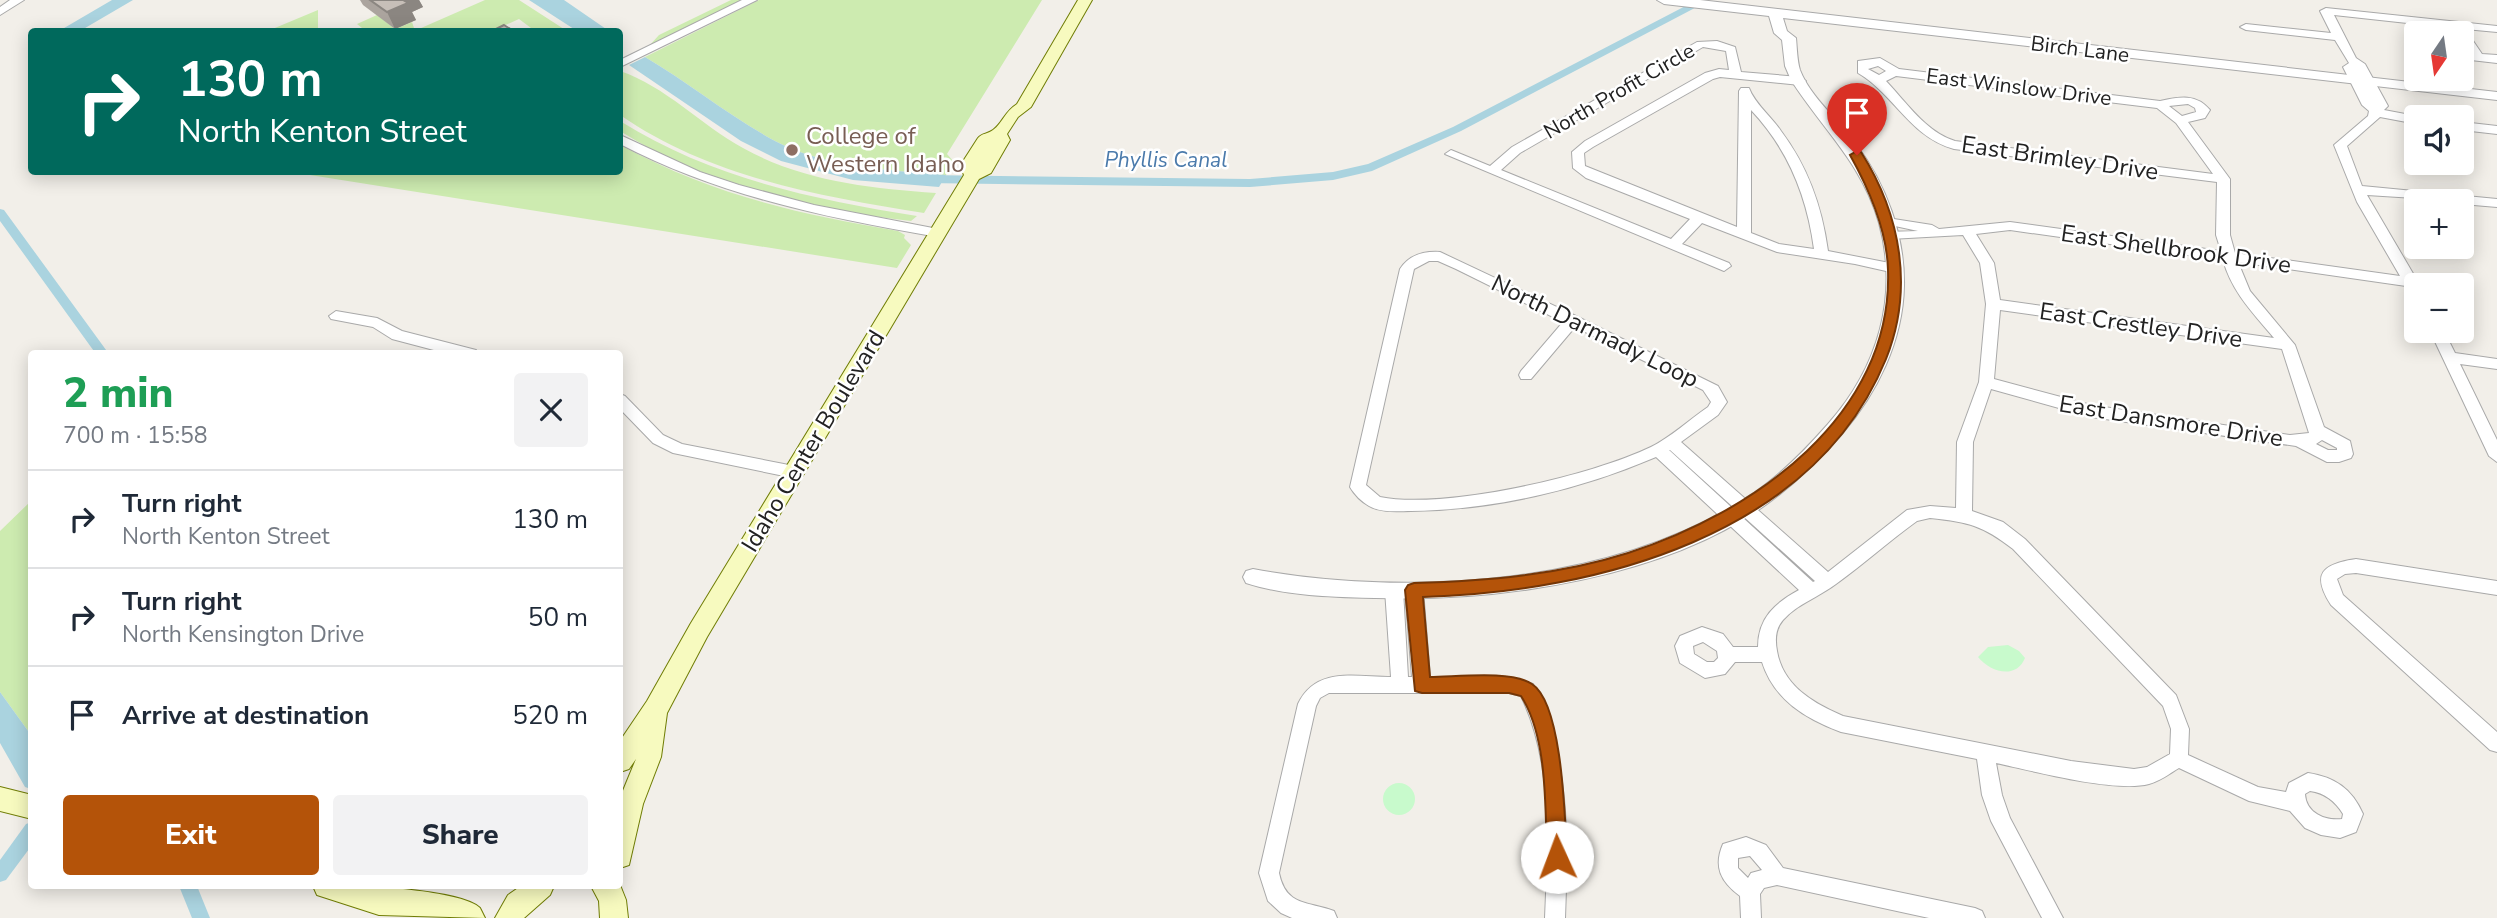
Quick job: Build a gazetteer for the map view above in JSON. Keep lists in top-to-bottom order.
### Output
{
  "streets": {
    "main road": ["Idaho Center Boulevard"],
    "street": [
      "Birch Lane",
      "East Winslow Drive",
      "North Profit Circle",
      "East Brimley Drive",
      "East Shellbrook Drive",
      "East Crestley Drive",
      "North Darmady Loop",
      "East Dansmore Drive"
    ]
  },
  "crossings": [
    ["East Winslow Drive", "East Brimley Drive"],
    ["East Crestley Drive", "East Dansmore Drive"]
  ],
  "water": ["Phyllis Canal"],
  "places": ["College of Western Idaho"],
  "north": "bottom",
  "page": {
    "map_buttons": ["+", "−"],
    "turn": ["130 m", "North Kenton Street"],
    "heading": ["2 min", "700 m · 15:58"],
    "list": [
      {
        "name": "Turn right",
        "note": "North Kenton Street",
        "value": "130 m"
      },
      {
        "name": "Turn right",
        "note": "North Kensington Drive",
        "value": "50 m"
      },
      {
        "name": "Arrive at destination",
        "value": "520 m"
      }
    ],
    "buttons": ["Exit", "Share"]
  }
}
